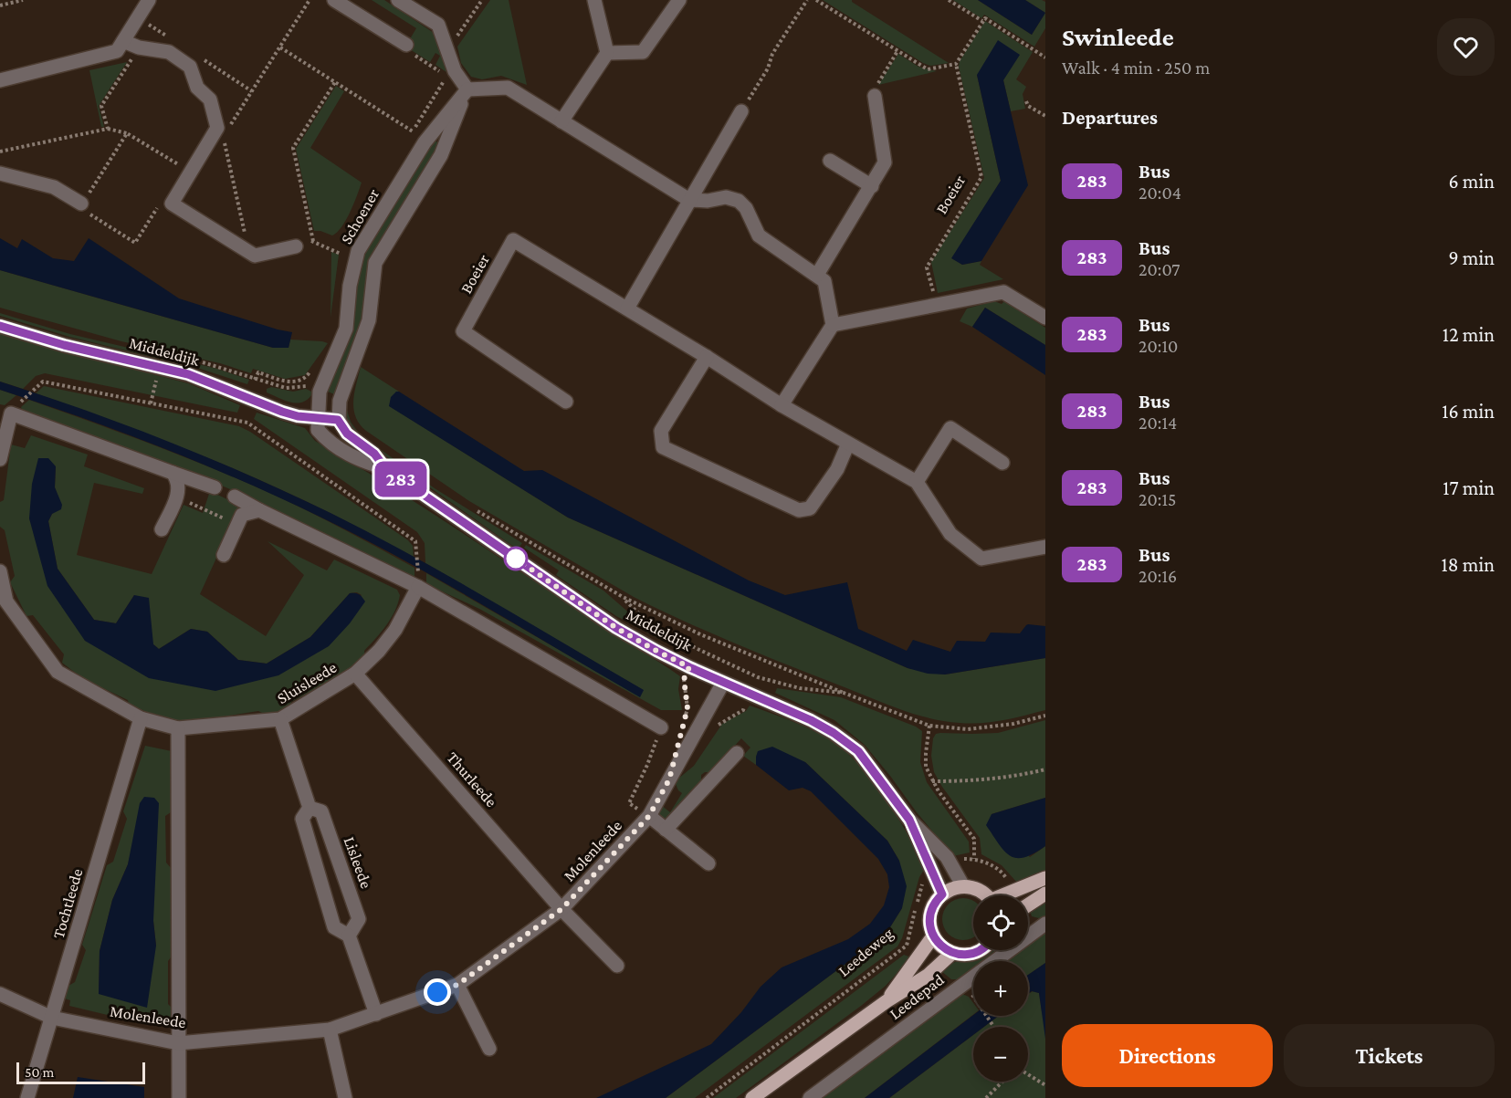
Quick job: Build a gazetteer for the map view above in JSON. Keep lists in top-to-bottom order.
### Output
{
  "streets": {
    "street": [
      "Boeier",
      "Schoener",
      "Middeldijk",
      "Sluisleede",
      "Thurleede",
      "Molenleede",
      "Lisleede",
      "Tochtleede",
      "Leedepad"
    ],
    "path": ["Leedeweg"]
  },
  "crossings": [
    ["Schoener", "Middeldijk"],
    ["Middeldijk", "Molenleede"],
    ["Middeldijk", "Leedeweg"],
    ["Sluisleede", "Thurleede"],
    ["Sluisleede", "Lisleede"],
    ["Sluisleede", "Tochtleede"],
    ["Thurleede", "Molenleede"],
    ["Molenleede", "Lisleede"],
    ["Molenleede", "Tochtleede"]
  ],
  "lines": ["bus line 283"],
  "scale_bar": "50 m",
  "page": {
    "on_map": "283",
    "heading": [
      ["Swinleede", "Walk · 4 min · 250 m"],
      "Departures"
    ],
    "list": [
      {
        "mark": "283",
        "name": "Bus",
        "note": "20:04",
        "value": "6 min"
      },
      {
        "mark": "283",
        "name": "Bus",
        "note": "20:07",
        "value": "9 min"
      },
      {
        "mark": "283",
        "name": "Bus",
        "note": "20:10",
        "value": "12 min"
      },
      {
        "mark": "283",
        "name": "Bus",
        "note": "20:14",
        "value": "16 min"
      },
      {
        "mark": "283",
        "name": "Bus",
        "note": "20:15",
        "value": "17 min"
      },
      {
        "mark": "283",
        "name": "Bus",
        "note": "20:16",
        "value": "18 min"
      }
    ],
    "map_buttons": ["+", "−"],
    "buttons": ["Directions", "Tickets"],
    "scale": "50 m"
  }
}
